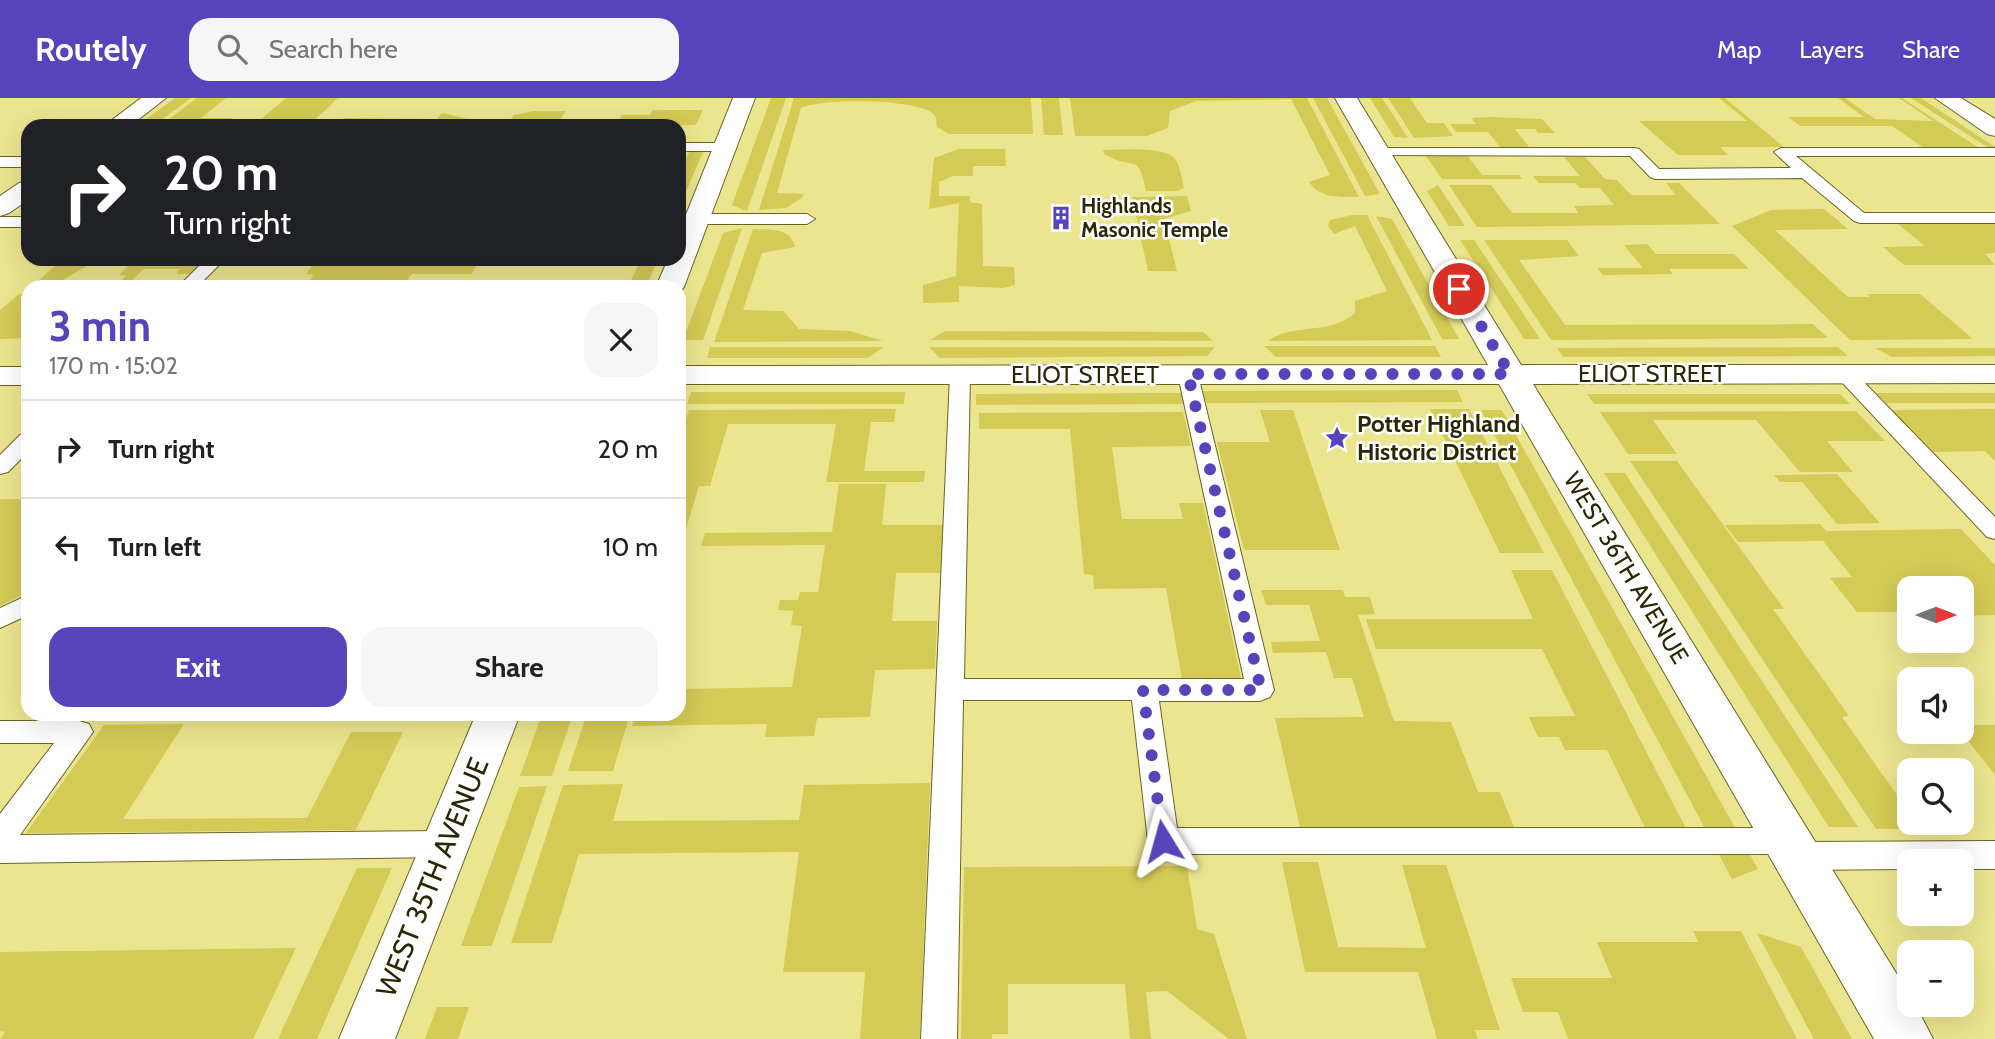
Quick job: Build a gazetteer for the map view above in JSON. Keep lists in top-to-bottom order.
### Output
{
  "streets": {
    "street": ["ELIOT STREET", "WEST 36TH AVENUE", "WEST 35TH AVENUE"]
  },
  "crossings": [
    ["ELIOT STREET", "WEST 36TH AVENUE"]
  ],
  "places": {
    "building": ["Highlands Masonic Temple"],
    "place": ["Potter Highland Historic District"]
  },
  "north": "right",
  "page": {
    "header": "Routely",
    "search": "Search here",
    "nav": ["Map", "Layers", "Share"],
    "turn": ["20 m", "Turn right"],
    "heading": ["3 min", "170 m · 15:02"],
    "list": [
      {
        "name": "Turn right",
        "value": "20 m"
      },
      {
        "name": "Turn left",
        "value": "10 m"
      }
    ],
    "map_buttons": ["+", "−"],
    "buttons": ["Exit", "Share"]
  }
}
